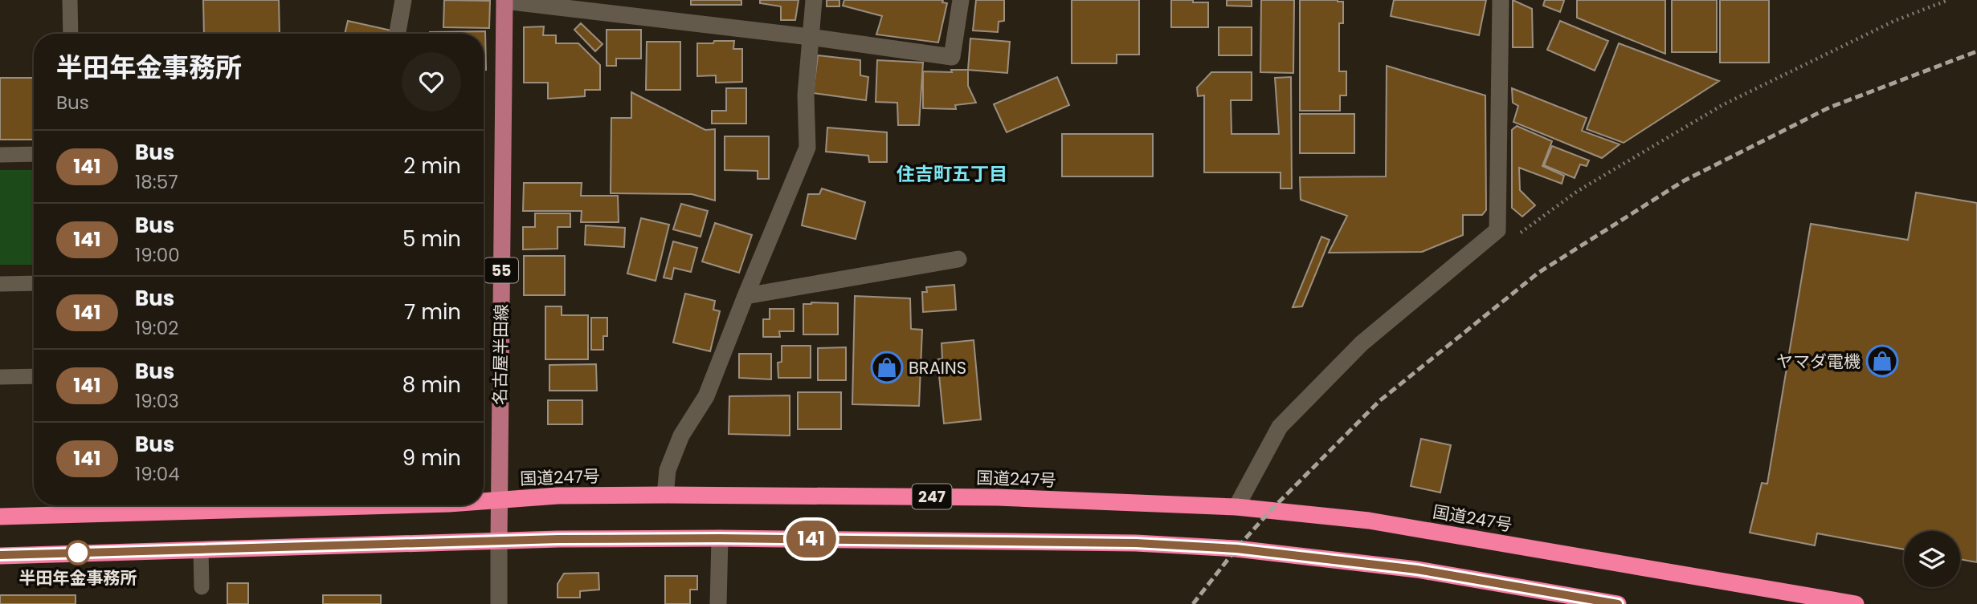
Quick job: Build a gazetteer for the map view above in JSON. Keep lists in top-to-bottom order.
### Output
{
  "streets": {
    "highway": ["国道247号", "247"],
    "main road": ["55", "名古屋半田線"]
  },
  "crossings": [
    ["名古屋半田線", "国道247号"]
  ],
  "districts": ["住吉町五丁目"],
  "places": {
    "shop": ["ヤマダ電機", "BRAINS"],
    "other": ["半田年金事務所"]
  },
  "lines": ["bus line 141"],
  "page": {
    "on_map": "141",
    "heading": ["半田年金事務所", "Bus"],
    "list": [
      {
        "mark": "141",
        "name": "Bus",
        "note": "18:57",
        "value": "2 min"
      },
      {
        "mark": "141",
        "name": "Bus",
        "note": "19:00",
        "value": "5 min"
      },
      {
        "mark": "141",
        "name": "Bus",
        "note": "19:02",
        "value": "7 min"
      },
      {
        "mark": "141",
        "name": "Bus",
        "note": "19:03",
        "value": "8 min"
      },
      {
        "mark": "141",
        "name": "Bus",
        "note": "19:04",
        "value": "9 min"
      }
    ]
  }
}
